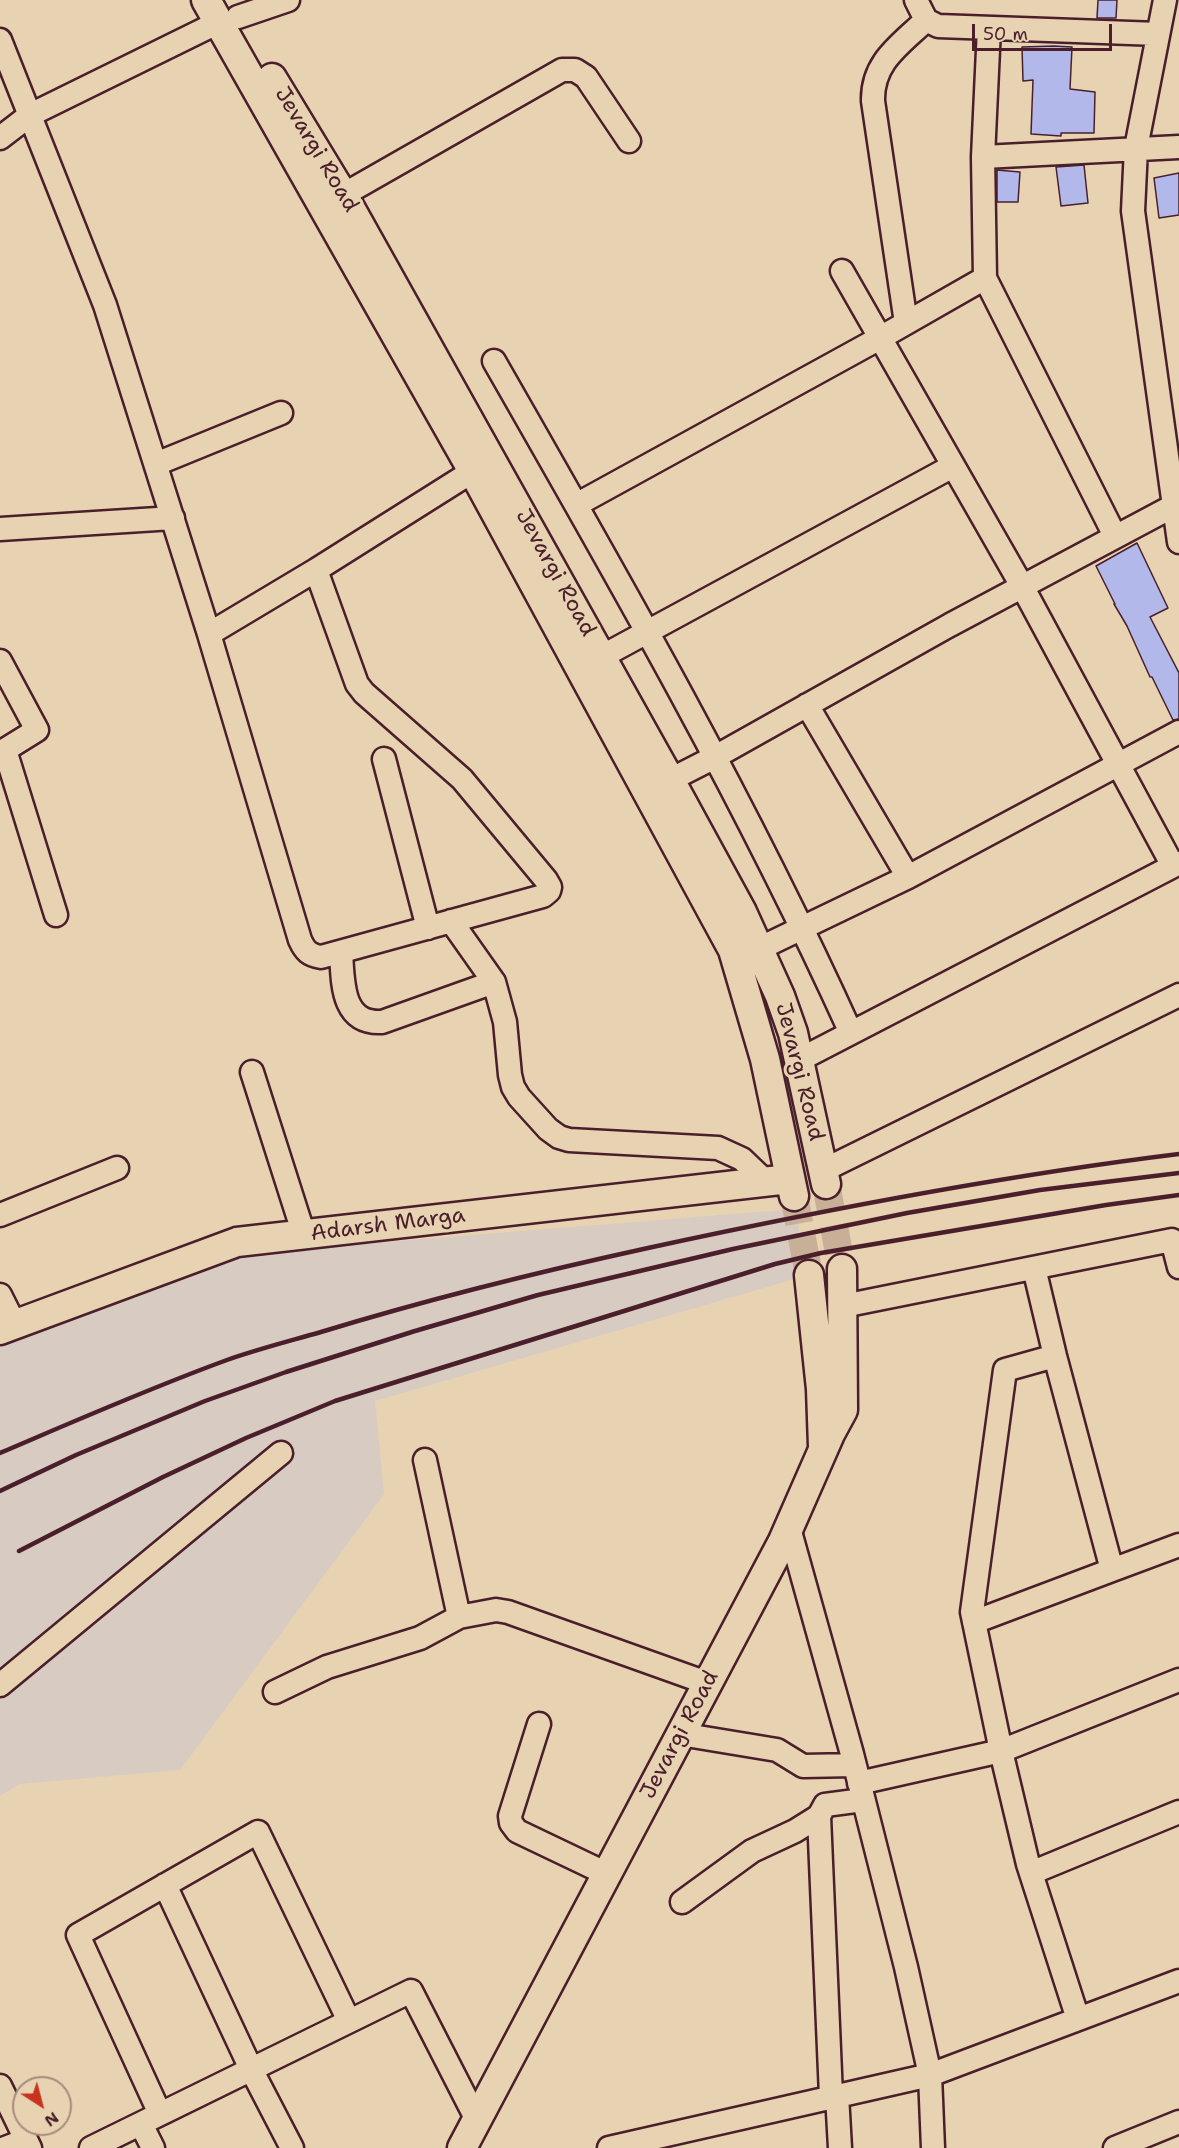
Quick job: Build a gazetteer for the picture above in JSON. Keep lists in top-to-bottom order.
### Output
{
  "streets": {
    "main road": ["Jevargi Road", "Adarsh Marga"]
  },
  "scale_bar": "50 m",
  "north": "bottom right"
}
